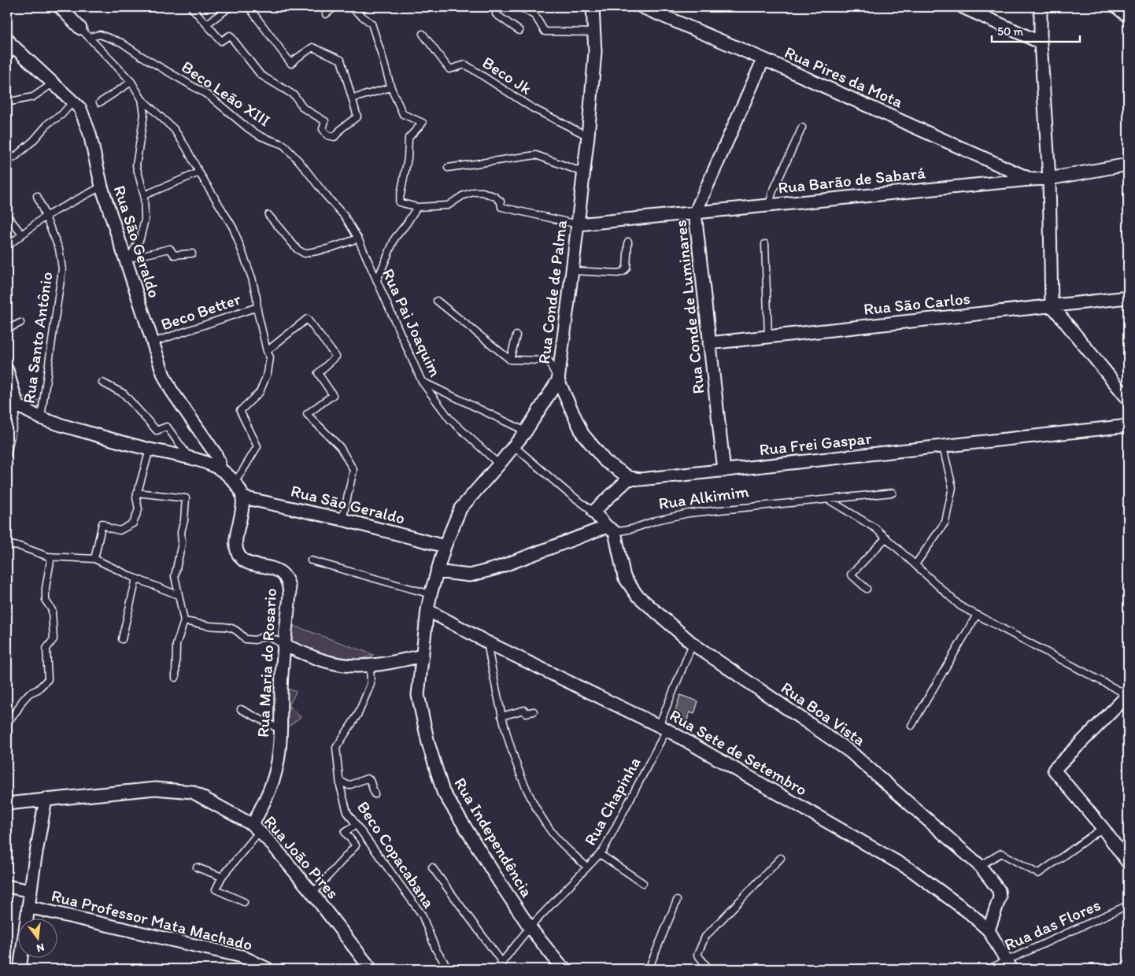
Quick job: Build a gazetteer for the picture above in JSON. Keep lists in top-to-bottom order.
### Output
{
  "streets": {
    "street": [
      "Rua Pires da Mota",
      "Rua Barão de Sabará",
      "Rua São Geraldo",
      "Rua Conde de Palma",
      "Rua São Carlos",
      "Rua Conde de Luminares",
      "Rua Frei Gaspar",
      "Rua Alkimim",
      "Rua Maria do Rosario",
      "Rua Boa Vista",
      "Rua Sete de Setembro",
      "Rua Independência",
      "Rua João Pires",
      "Rua Professor Mata Machado"
    ],
    "lane": [
      "Beco Jk",
      "Beco Leão XIII",
      "Beco Better",
      "Rua Pai Joaquim",
      "Rua Santo Antônio",
      "Rua Chapinha",
      "Beco Copacabana",
      "Rua das Flores"
    ]
  },
  "crossings": [
    ["Beco Jk", "Rua Conde de Palma"],
    ["Rua Pires da Mota", "Rua Barão de Sabará"],
    ["Rua Pires da Mota", "Rua Conde de Luminares"],
    ["Beco Leão XIII", "Rua Pai Joaquim"],
    ["Rua Barão de Sabará", "Rua Conde de Palma"],
    ["Rua Barão de Sabará", "Rua Conde de Luminares"],
    ["Rua São Geraldo", "Rua Conde de Palma"],
    ["Rua São Geraldo", "Beco Better"],
    ["Rua São Geraldo", "Rua Maria do Rosario"],
    ["Rua São Geraldo", "Rua Independência"],
    ["Rua Conde de Palma", "Rua Pai Joaquim"],
    ["Rua Conde de Palma", "Rua Independência"],
    ["Rua São Carlos", "Rua Conde de Luminares"],
    ["Rua Conde de Luminares", "Rua Frei Gaspar"],
    ["Rua Alkimim", "Rua Boa Vista"],
    ["Rua Alkimim", "Rua Independência"],
    ["Rua Maria do Rosario", "Rua João Pires"],
    ["Rua Boa Vista", "Rua Sete de Setembro"],
    ["Rua Boa Vista", "Rua Chapinha"],
    ["Rua Sete de Setembro", "Rua Chapinha"],
    ["Rua Sete de Setembro", "Rua Independência"],
    ["Rua Sete de Setembro", "Rua das Flores"],
    ["Rua Chapinha", "Rua Independência"]
  ],
  "scale_bar": "50 m",
  "north": "bottom"
}
